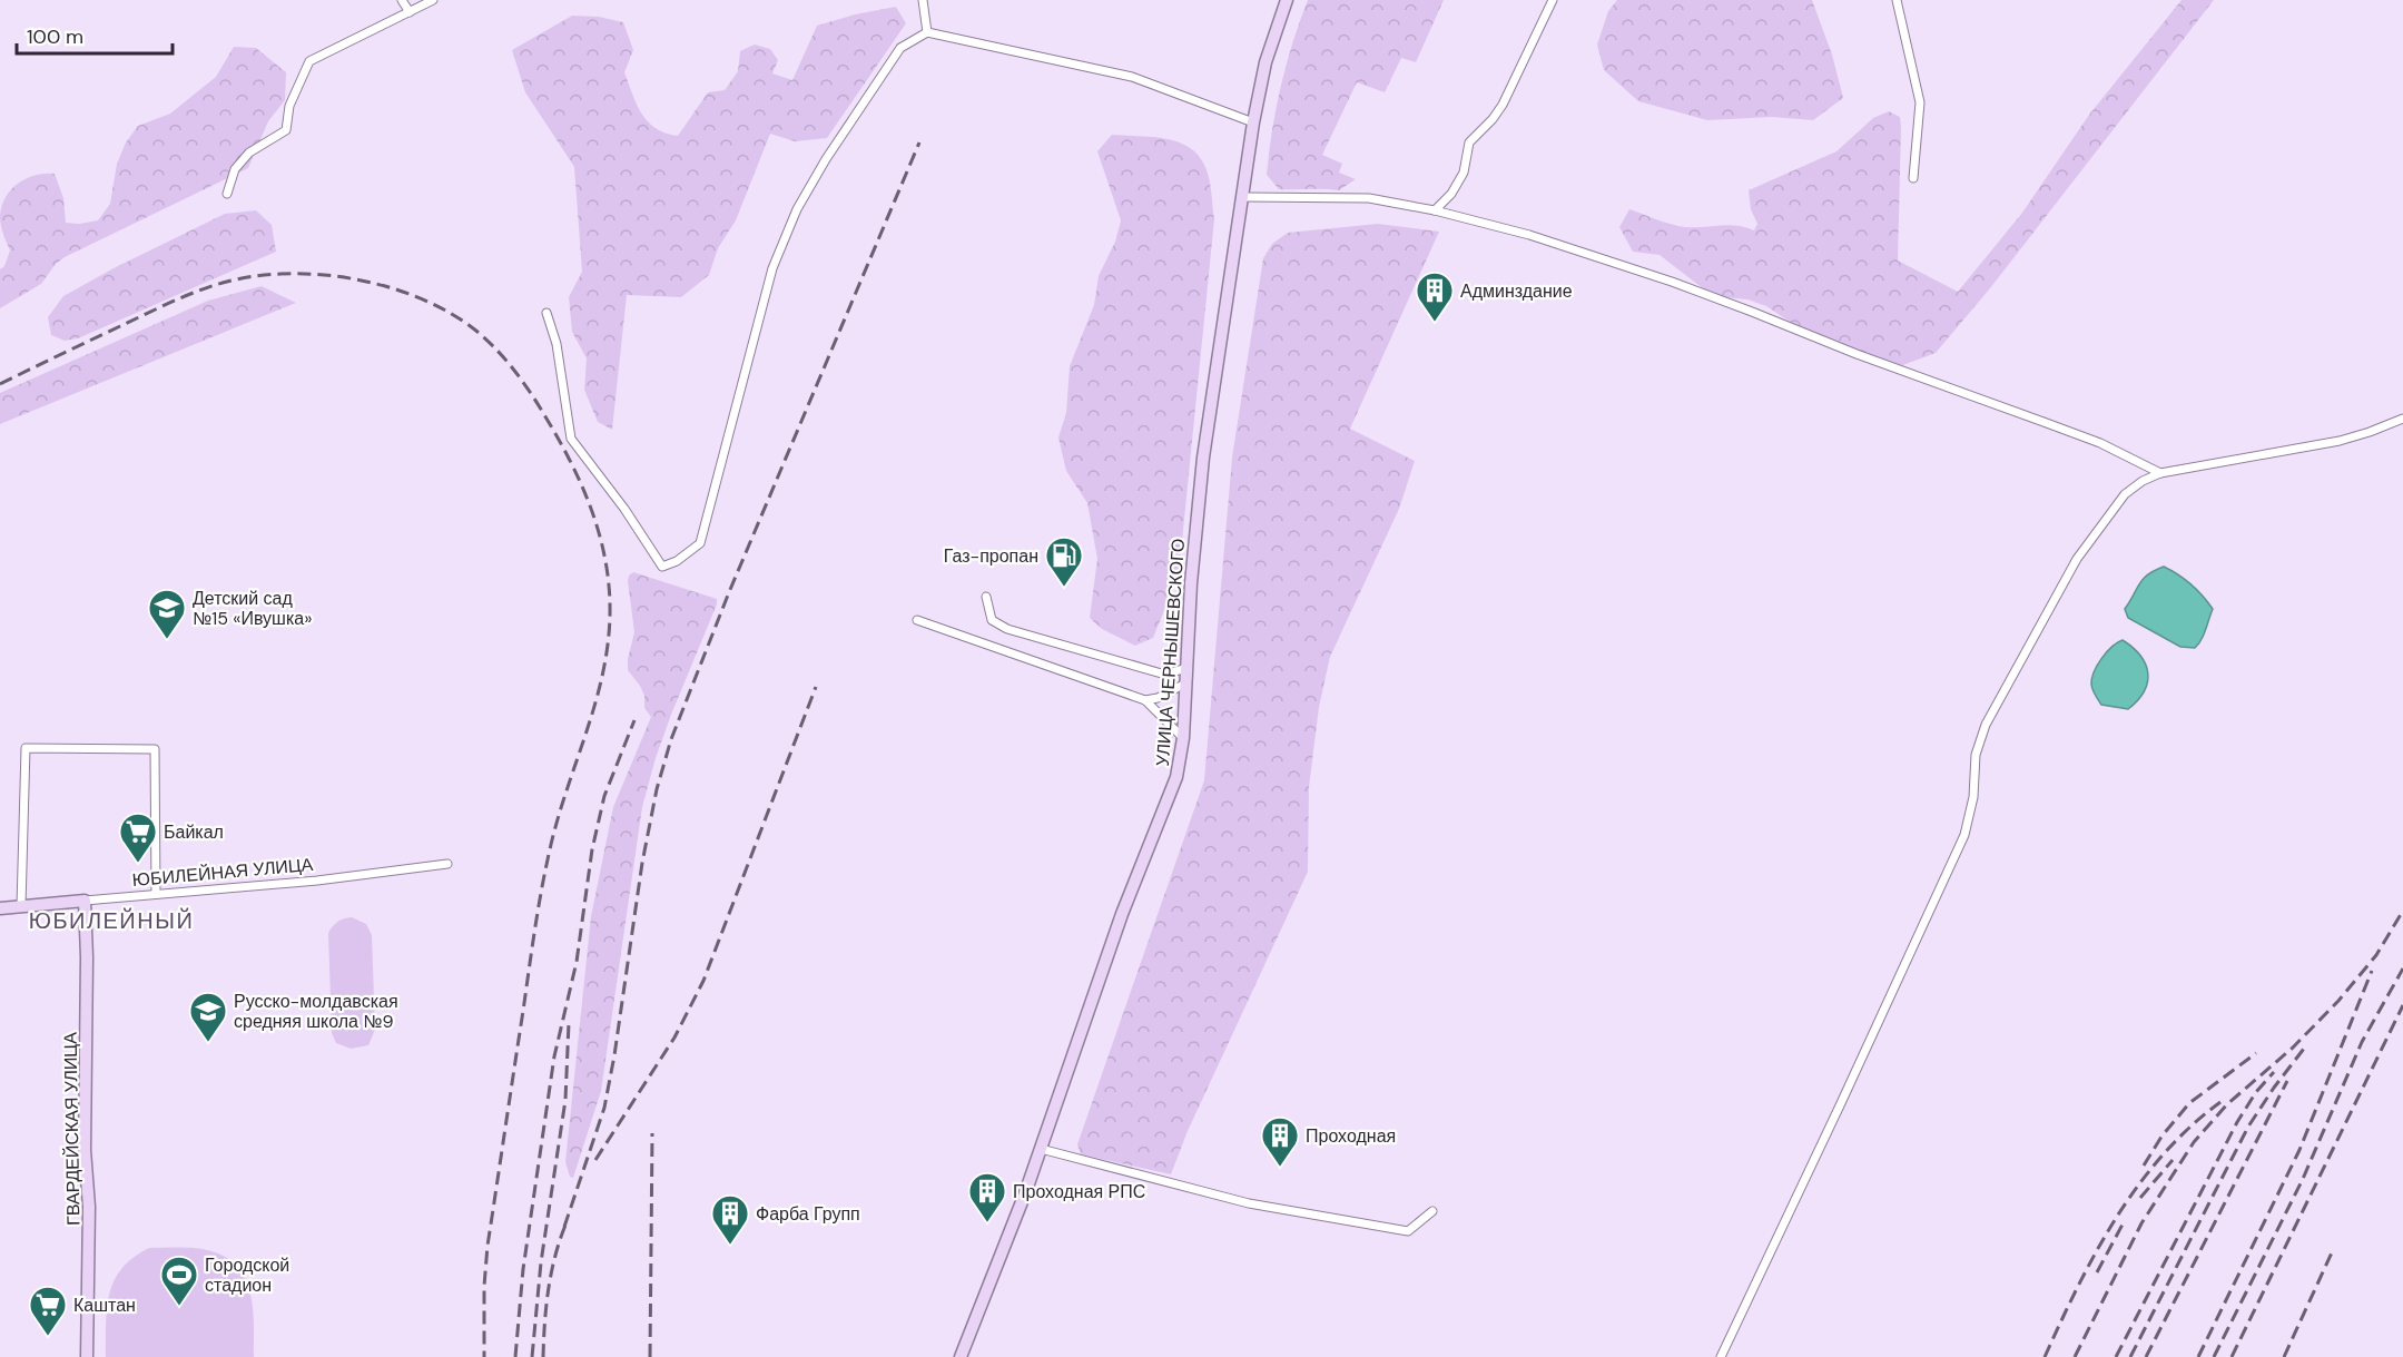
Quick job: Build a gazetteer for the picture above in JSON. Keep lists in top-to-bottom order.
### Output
{
  "streets": {
    "main road": ["УЛИЦА ЧЕРНЫШЕВСКОГО", "ЮБИЛЕЙНАЯ УЛИЦА", "ГВАРДЕЙСКАЯ УЛИЦА"]
  },
  "crossings": [
    ["ЮБИЛЕЙНАЯ УЛИЦА", "ГВАРДЕЙСКАЯ УЛИЦА"]
  ],
  "districts": ["ЮБИЛЕЙНЫЙ"],
  "places": {
    "building": [
      "Админздание",
      "Проходная",
      "Проходная РПС",
      "Фарба Групп"
    ],
    "fuel station": ["Газ-пропан"],
    "school or university": ["Детский сад №15 «Ивушка»", "Русско-молдавская средняя школа №9"],
    "supermarket": ["Байкал", "Каштан"],
    "sports": ["Городской стадион"]
  },
  "scale_bar": "100 m"
}
